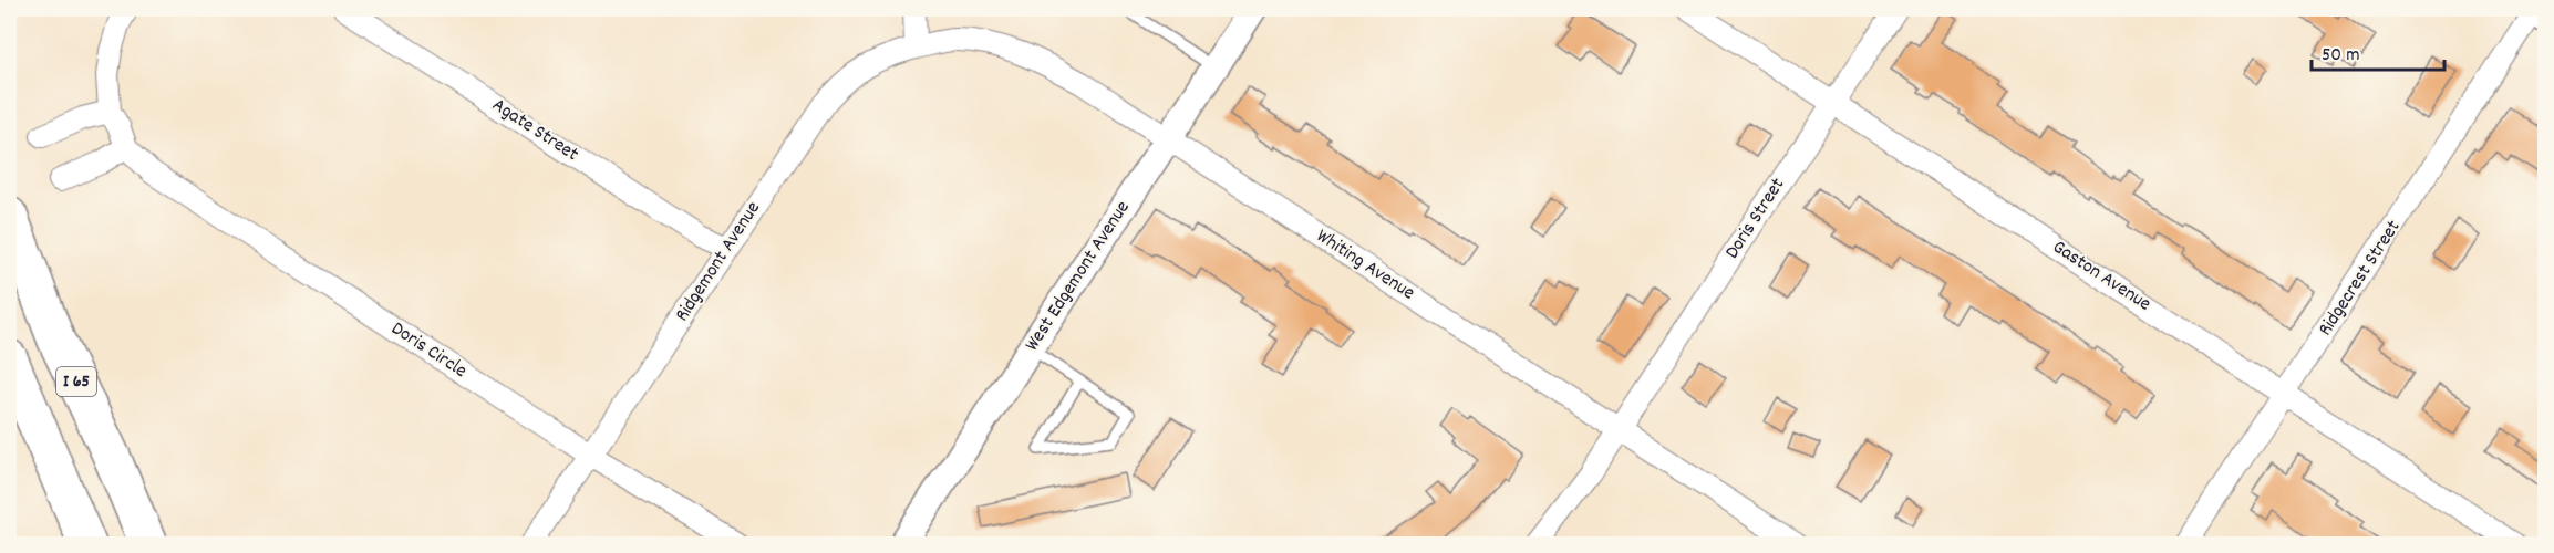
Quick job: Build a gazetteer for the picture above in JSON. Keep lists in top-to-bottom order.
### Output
{
  "streets": {
    "highway": ["I 65"],
    "street": [
      "Agate Street",
      "Doris Street",
      "Ridgemont Avenue",
      "Whiting Avenue",
      "West Edgemont Avenue",
      "Gaston Avenue",
      "Ridgecrest Street",
      "Doris Circle"
    ]
  },
  "crossings": [
    ["Agate Street", "Ridgemont Avenue"],
    ["Doris Street", "Whiting Avenue"],
    ["Doris Street", "Gaston Avenue"],
    ["Ridgemont Avenue", "Whiting Avenue"],
    ["Ridgemont Avenue", "Doris Circle"],
    ["Whiting Avenue", "West Edgemont Avenue"],
    ["Gaston Avenue", "Ridgecrest Street"]
  ],
  "scale_bar": "50 m"
}
